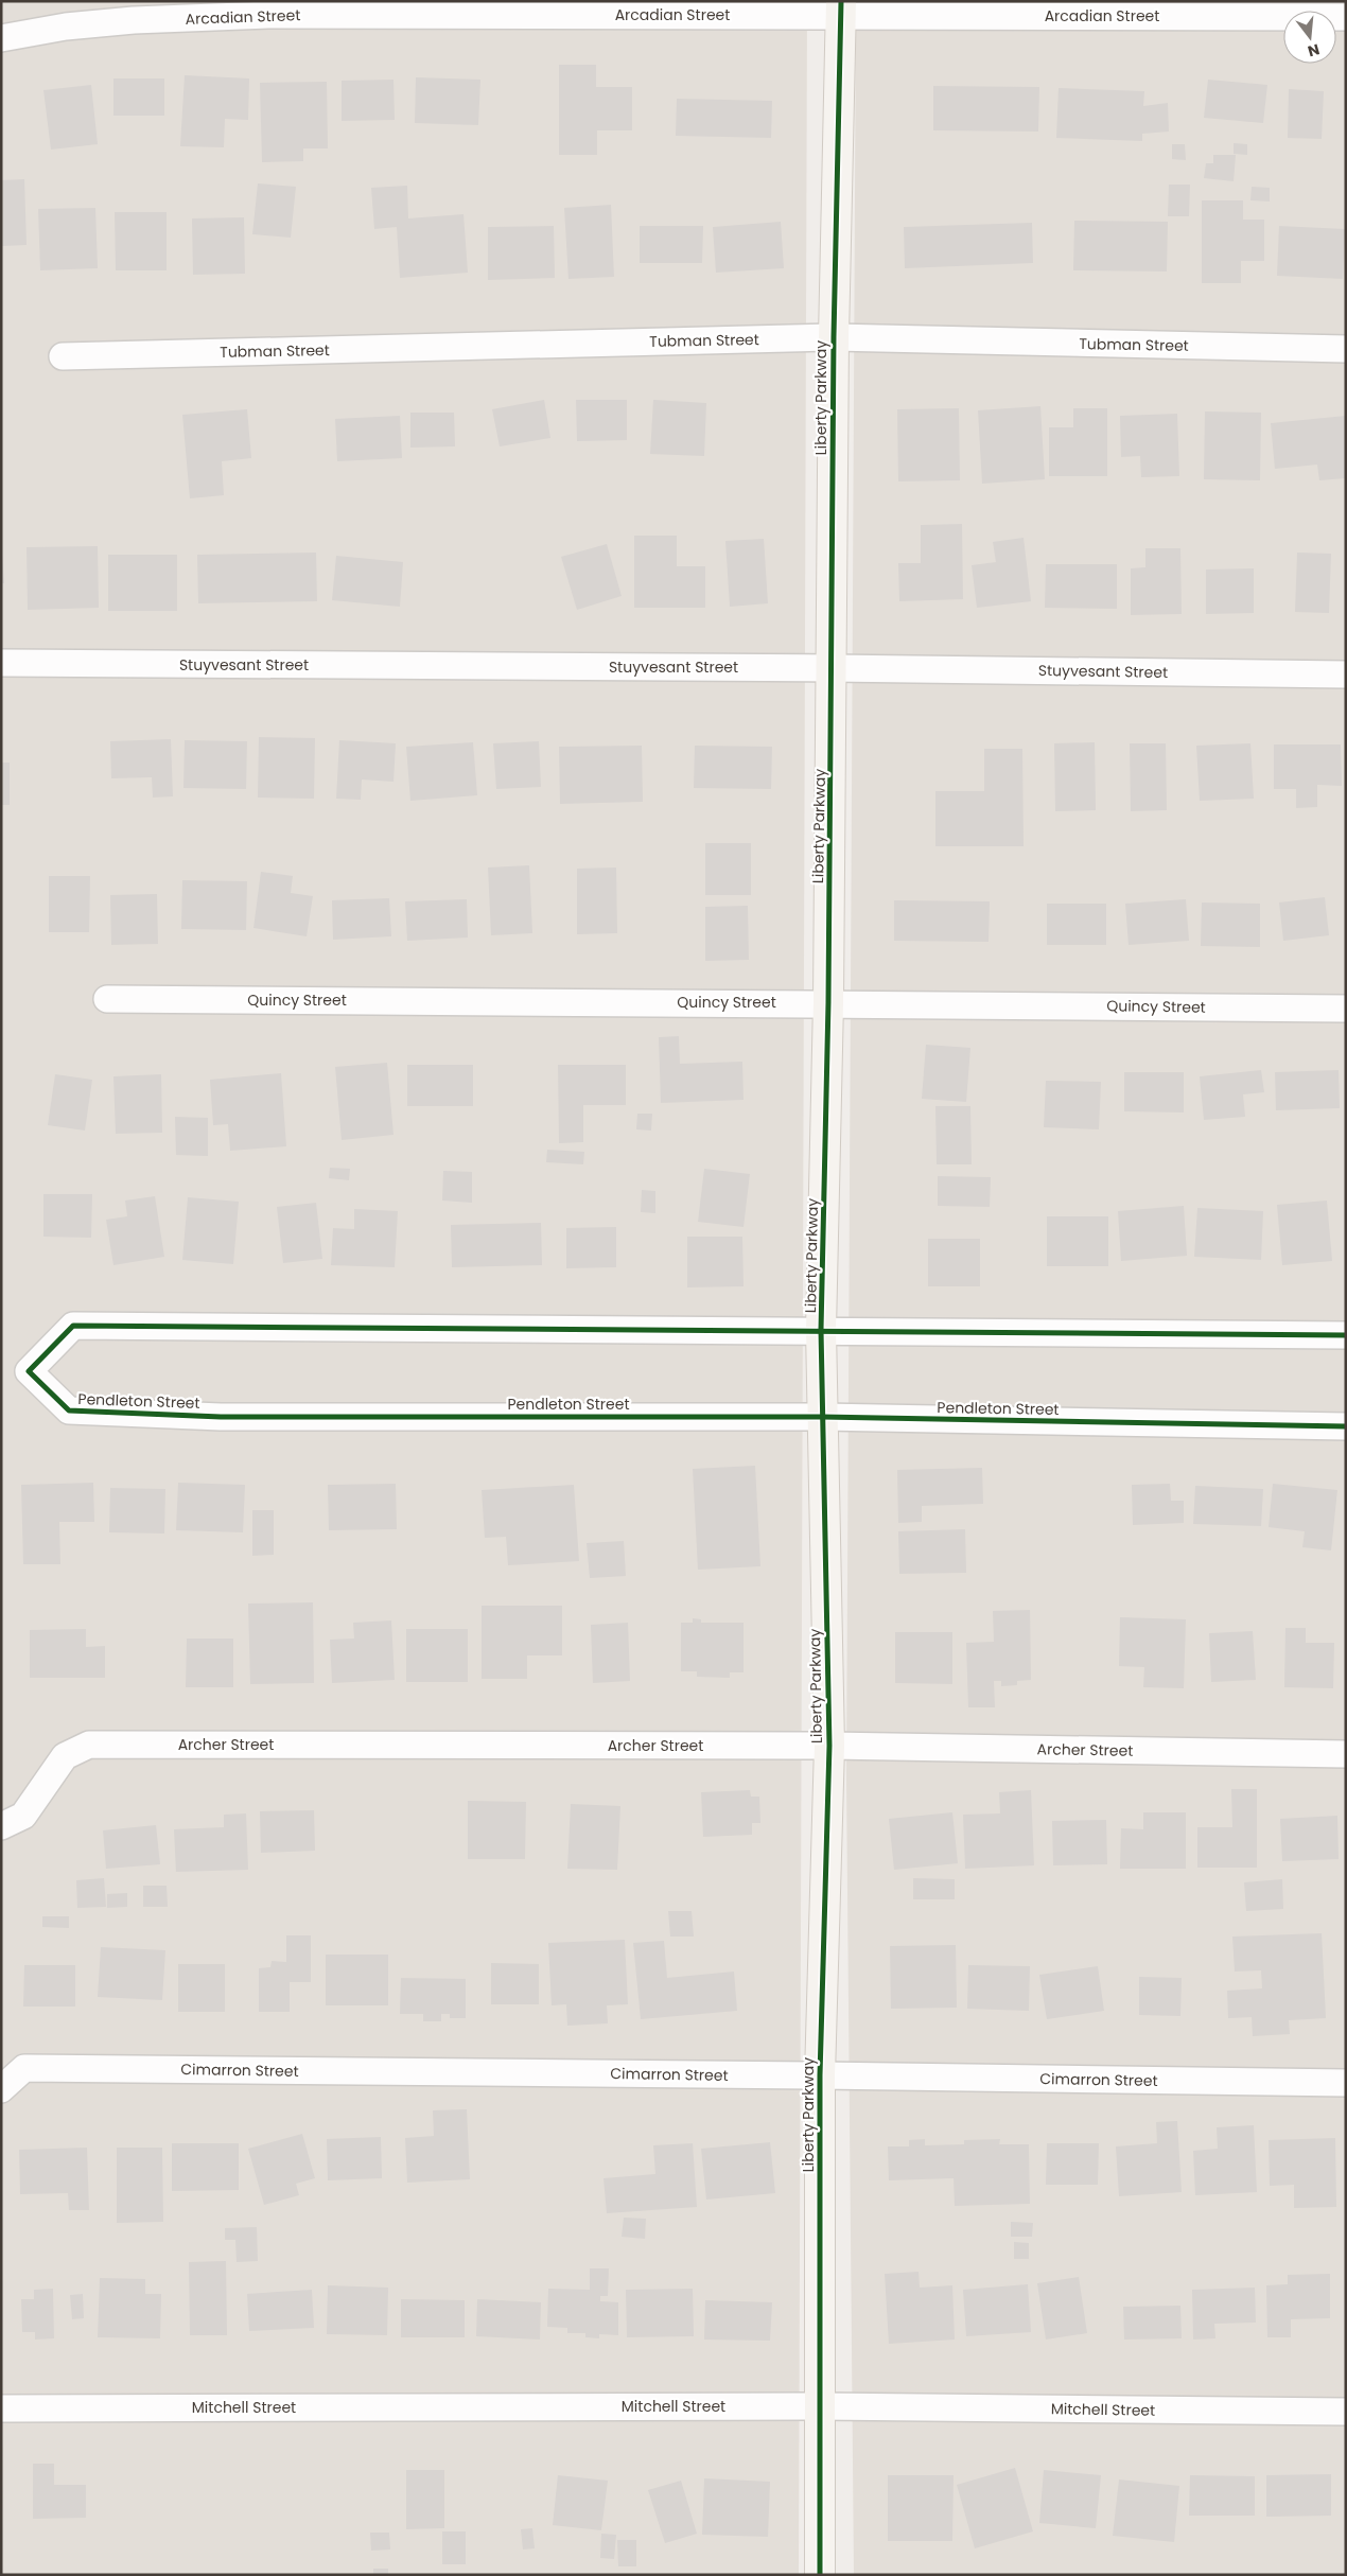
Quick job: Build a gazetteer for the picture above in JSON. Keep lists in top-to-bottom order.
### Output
{
  "streets": {
    "street": [
      "Arcadian Street",
      "Tubman Street",
      "Liberty Parkway",
      "Stuyvesant Street",
      "Quincy Street",
      "Pendleton Street",
      "Archer Street",
      "Cimarron Street",
      "Mitchell Street"
    ]
  },
  "crossings": [
    ["Arcadian Street", "Liberty Parkway"],
    ["Tubman Street", "Liberty Parkway"],
    ["Liberty Parkway", "Stuyvesant Street"],
    ["Liberty Parkway", "Quincy Street"],
    ["Liberty Parkway", "Pendleton Street"],
    ["Liberty Parkway", "Archer Street"],
    ["Liberty Parkway", "Cimarron Street"],
    ["Liberty Parkway", "Mitchell Street"]
  ],
  "north": "bottom"
}
